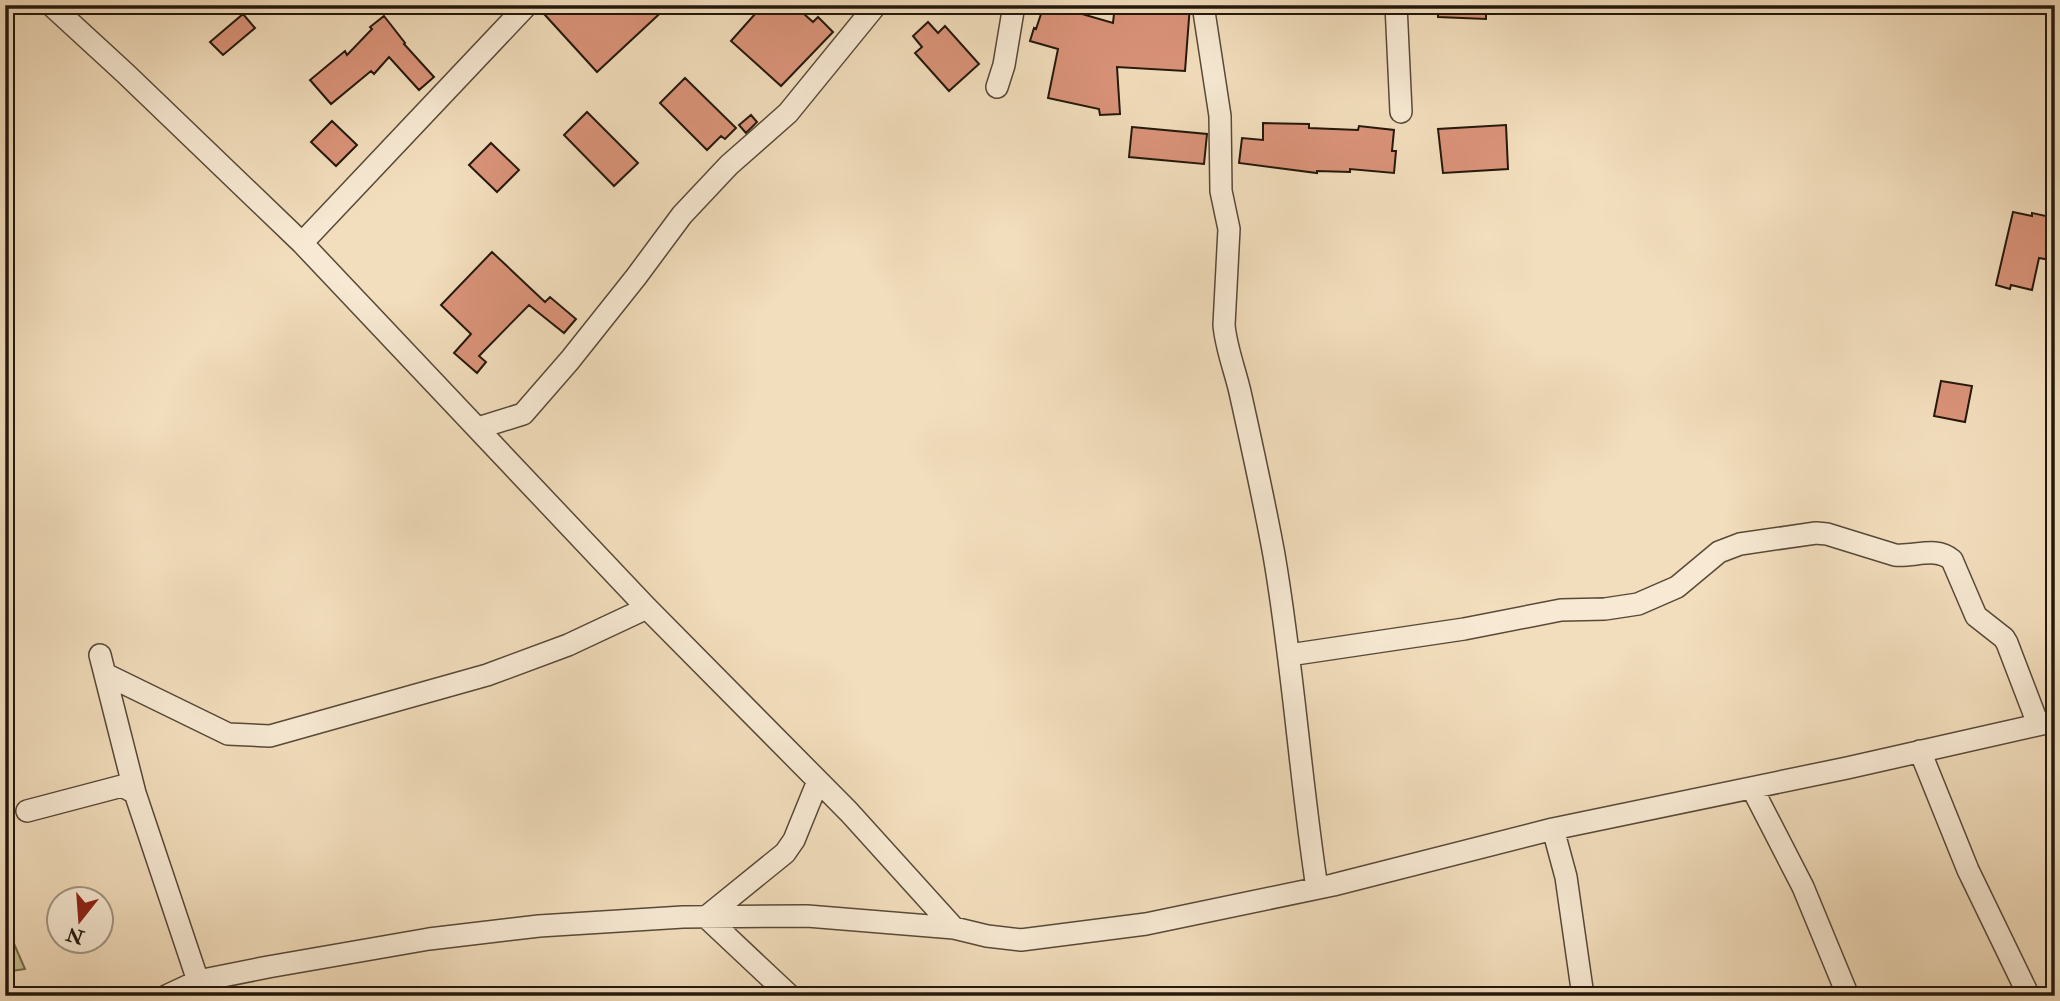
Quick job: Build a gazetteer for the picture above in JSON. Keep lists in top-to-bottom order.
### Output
{
  "north": "bottom"
}
